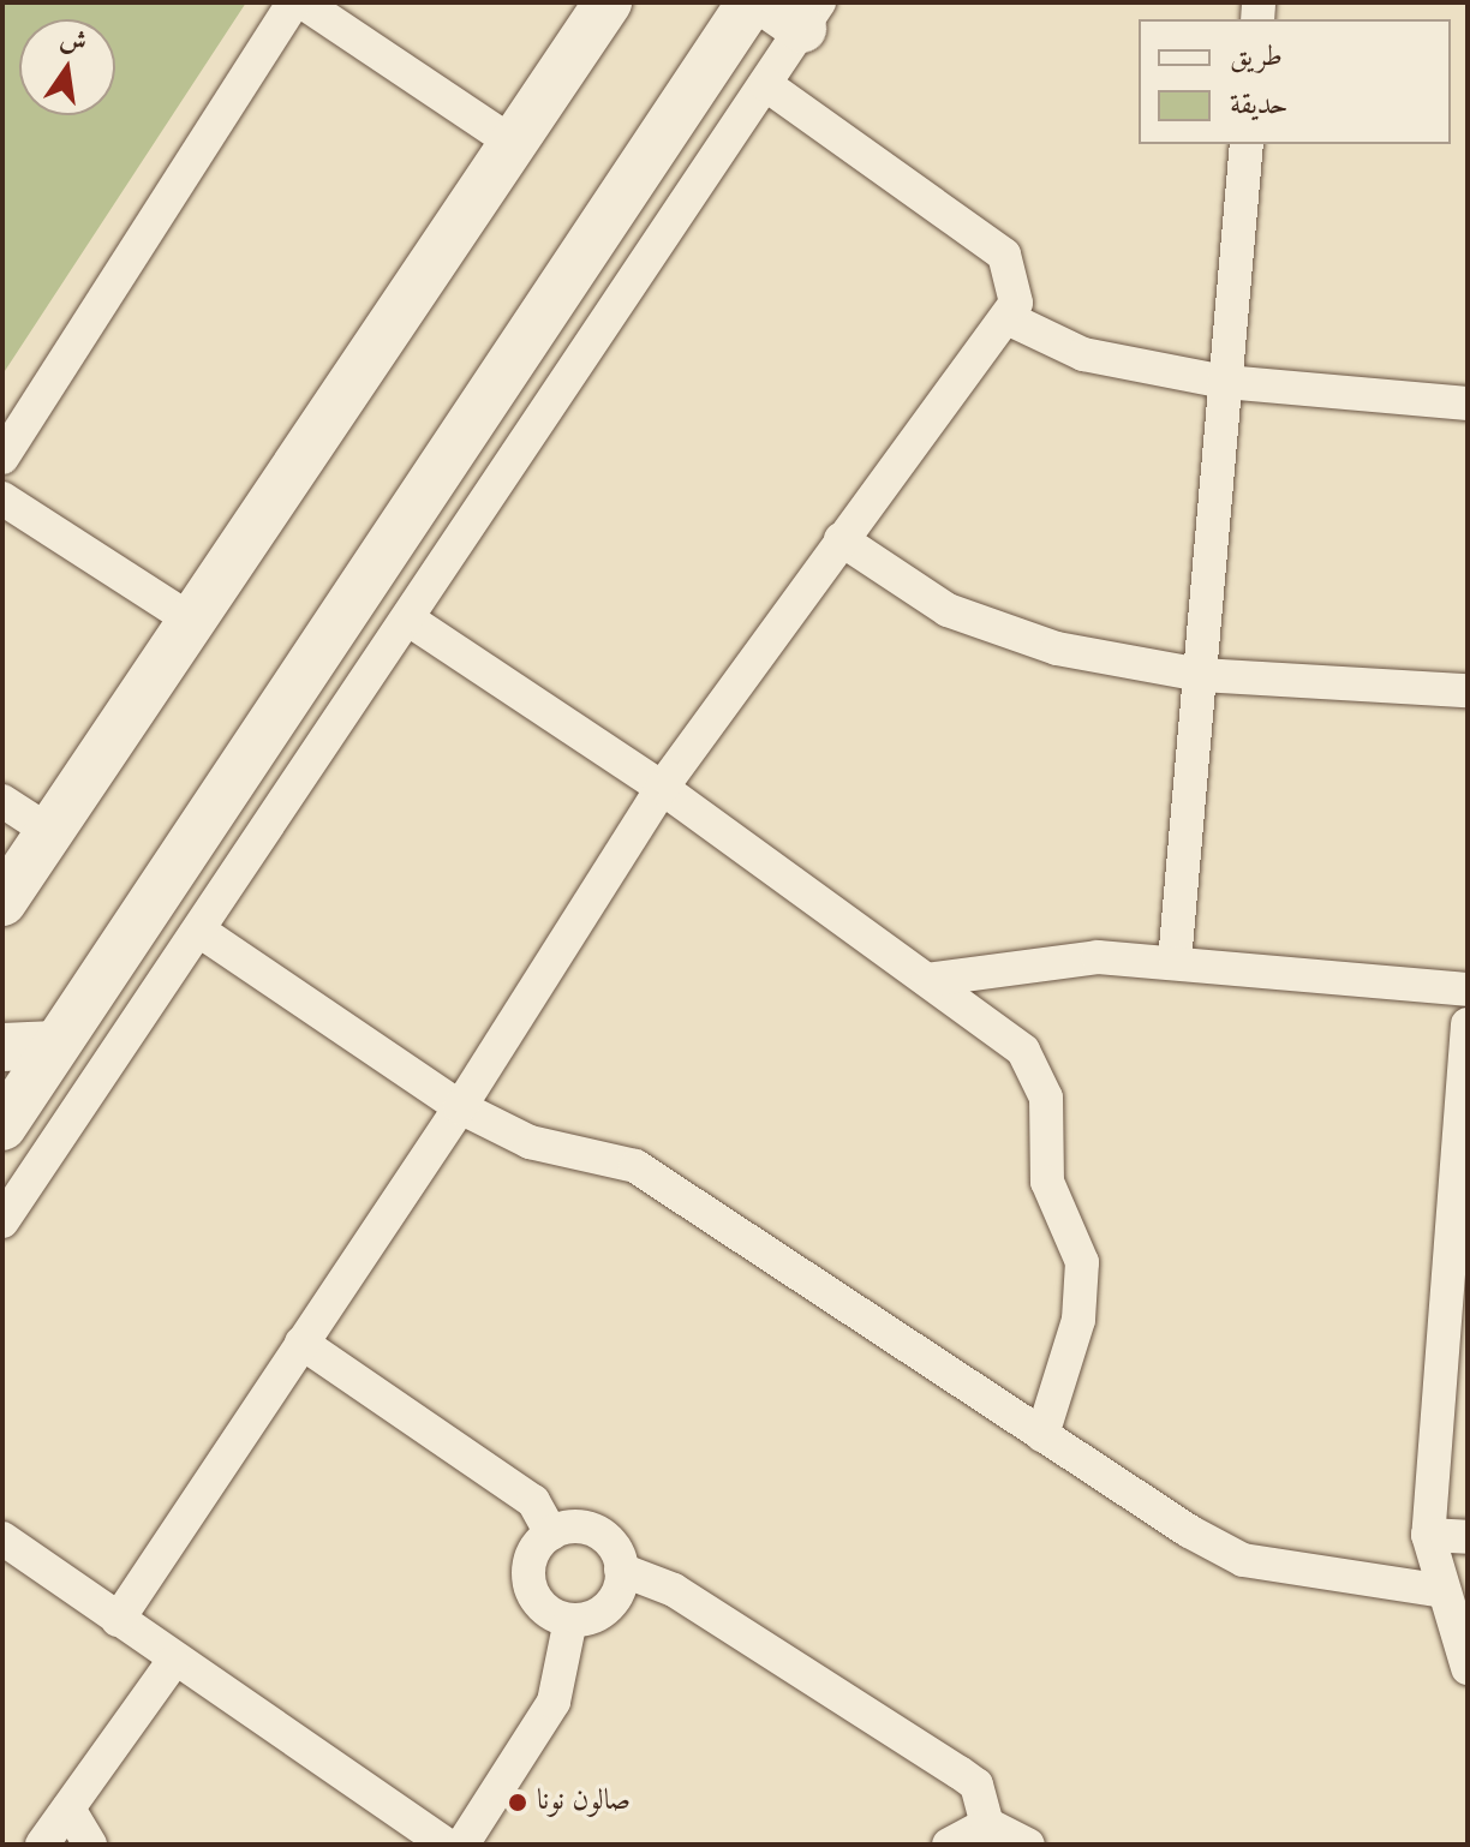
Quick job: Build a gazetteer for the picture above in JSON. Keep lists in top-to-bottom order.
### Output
{
  "places": ["صالون نونا"],
  "legend": ["طريق", "حديقة"],
  "north": "top"
}
